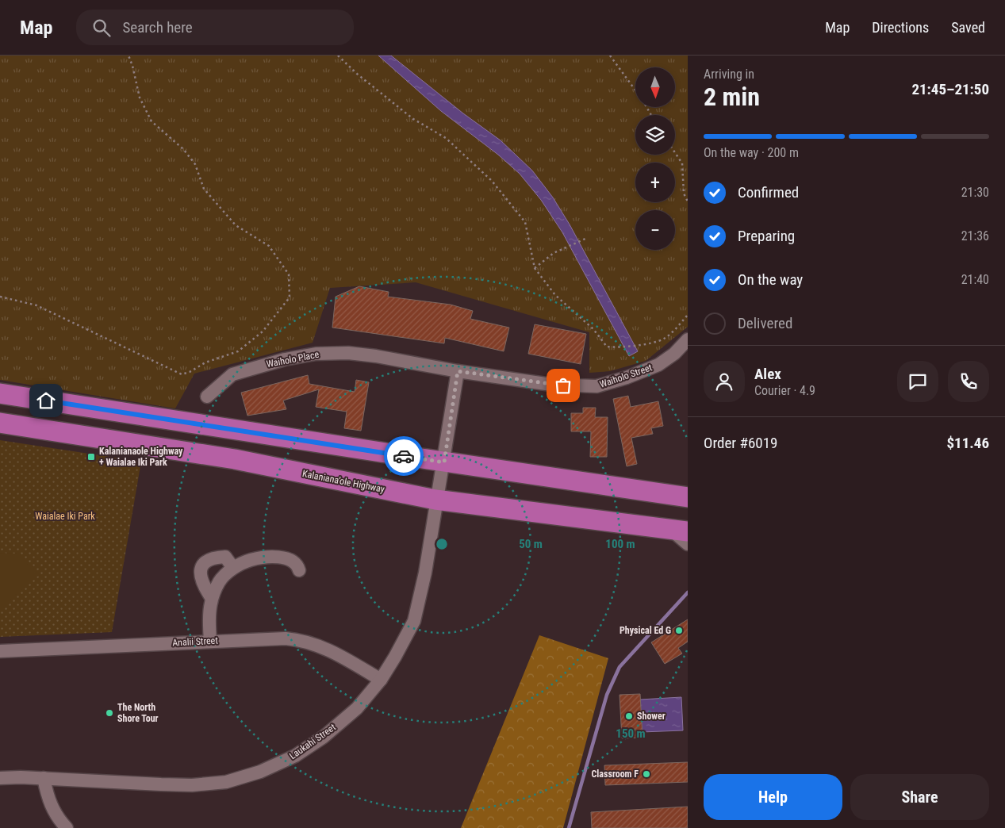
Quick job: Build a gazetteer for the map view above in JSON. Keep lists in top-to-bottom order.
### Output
{
  "streets": {
    "highway": ["Kalaniana’ole Highway"],
    "street": [
      "Waiholo Place",
      "Waiholo Street",
      "Analii Street",
      "Laukahi Street"
    ]
  },
  "crossings": [
    ["Waiholo Place", "Waiholo Street"],
    ["Kalaniana’ole Highway", "Laukahi Street"],
    ["Analii Street", "Laukahi Street"]
  ],
  "parks": ["Waialae Iki Park"],
  "places": {
    "transit": ["Kalanianaole Highway + Waialae Iki Park"],
    "other": [
      "Physical Ed G",
      "The North Shore Tour",
      "Shower",
      "Classroom F"
    ]
  },
  "north": "bottom",
  "page": {
    "header": "Map",
    "search": "Search here",
    "nav": ["Map", "Directions", "Saved"],
    "heading": ["2 min", "Arriving in", "21:45–21:50"],
    "panel": [
      "Alex",
      "Courier · 4.9",
      "Order #6019",
      "$11.46"
    ],
    "map_buttons": ["+", "−"],
    "bar": "On the way · 200 m",
    "list": [
      ["Confirmed", "21:30"],
      ["Preparing", "21:36"],
      ["On the way", "21:40"],
      "Delivered"
    ],
    "buttons": ["Help", "Share"]
  },
  "rings": ["50 m", "100 m", "150 m"]
}
